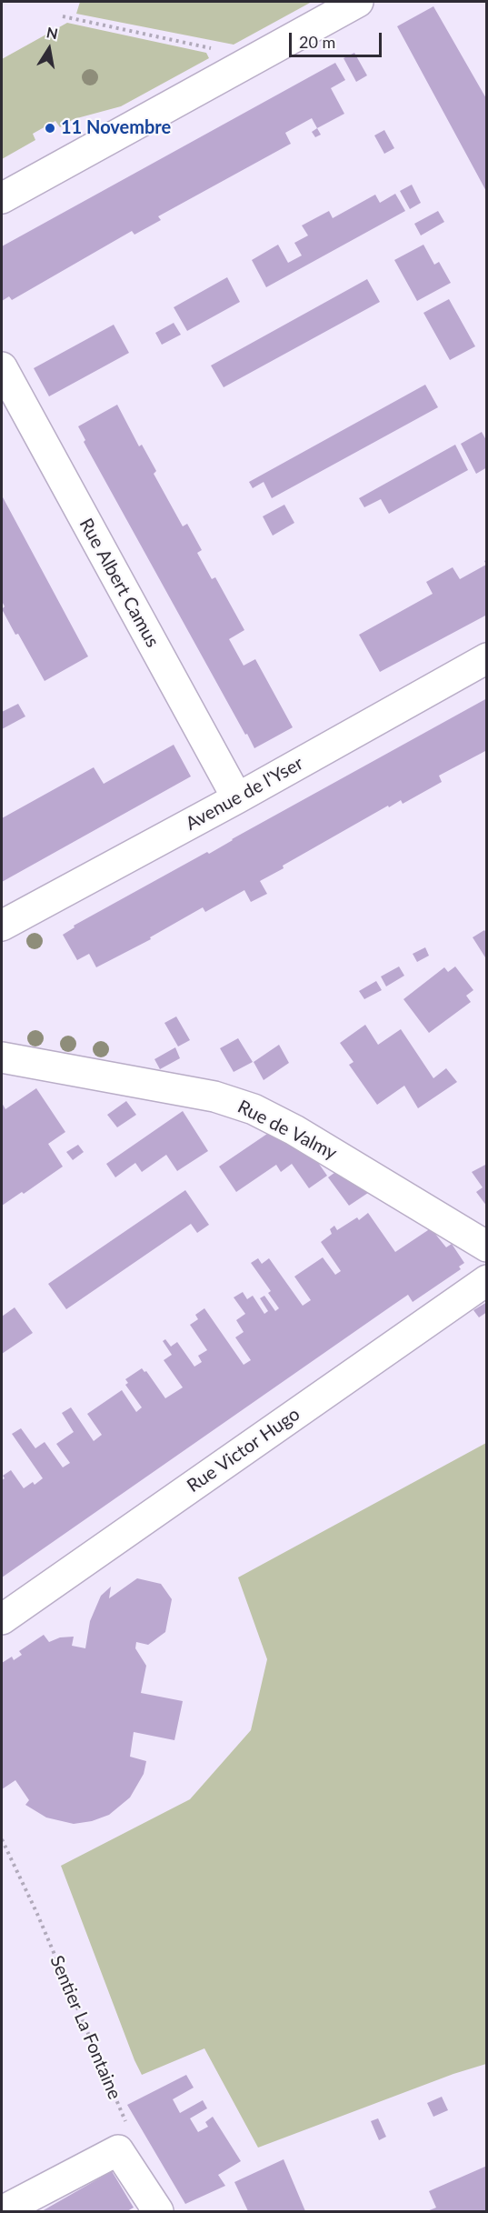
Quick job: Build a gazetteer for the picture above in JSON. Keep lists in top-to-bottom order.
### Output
{
  "streets": {
    "street": [
      "Rue Albert Camus",
      "Avenue de l'Yser",
      "Rue de Valmy",
      "Rue Victor Hugo"
    ],
    "path": ["Sentier La Fontaine"]
  },
  "crossings": [
    ["Rue Albert Camus", "Avenue de l'Yser"]
  ],
  "places": ["11 Novembre"],
  "scale_bar": "20 m",
  "north": "top"
}
